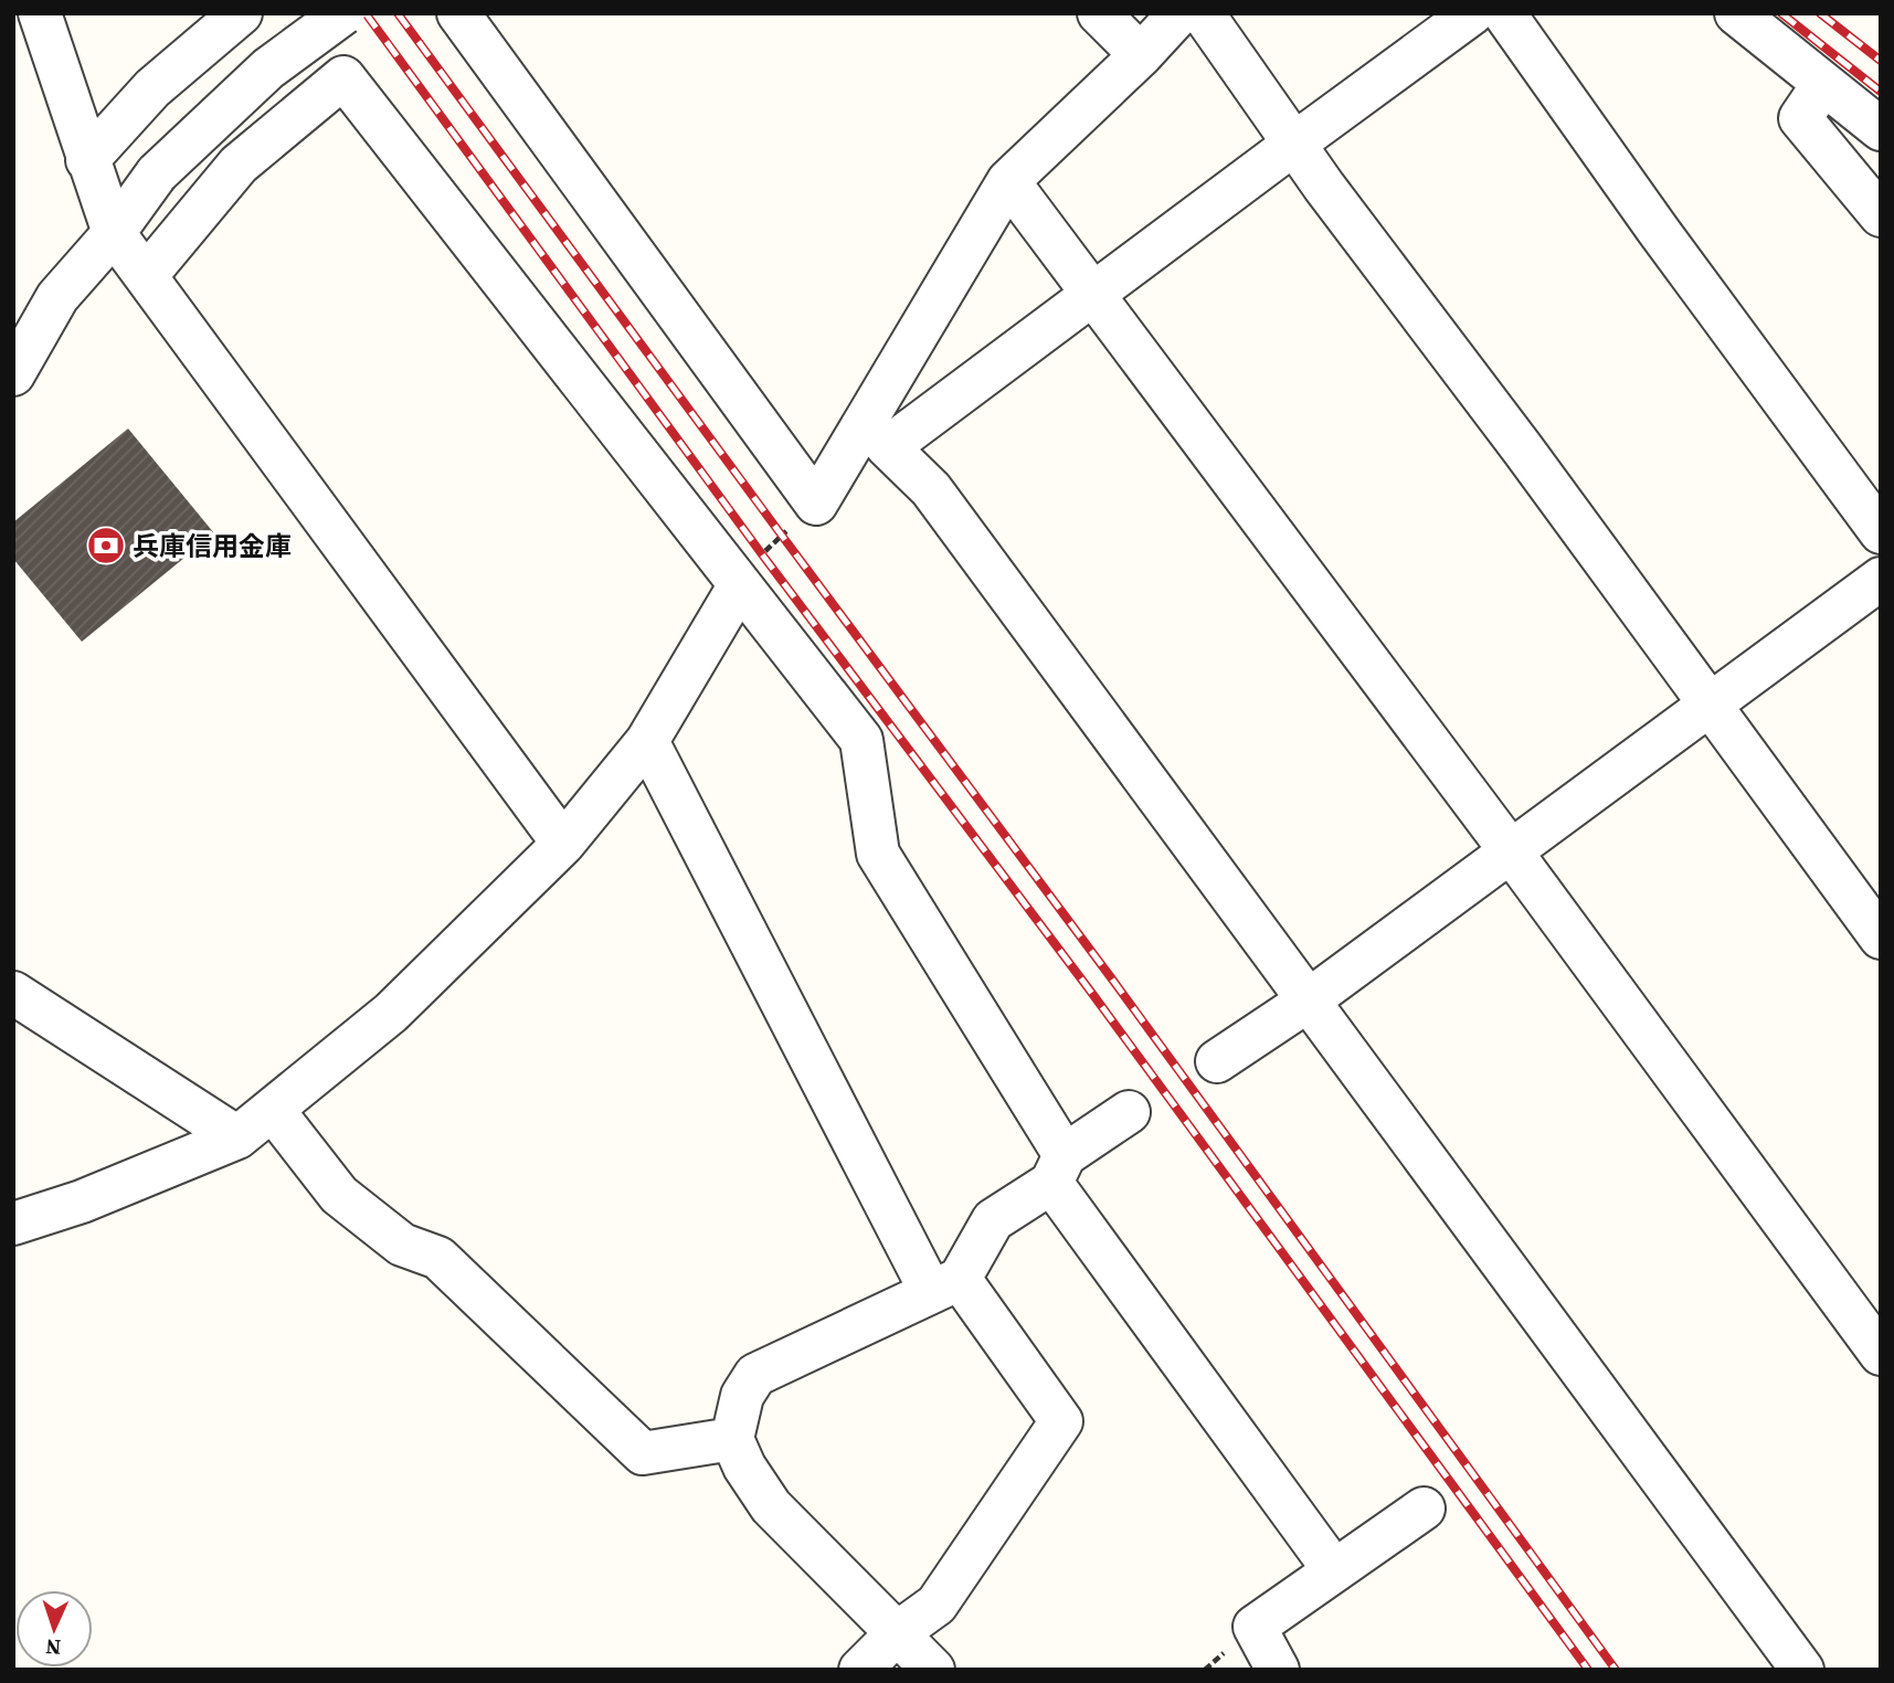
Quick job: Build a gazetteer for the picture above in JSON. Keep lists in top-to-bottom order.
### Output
{
  "places": {
    "bank": ["兵庫信用金庫"]
  },
  "north": "bottom"
}
